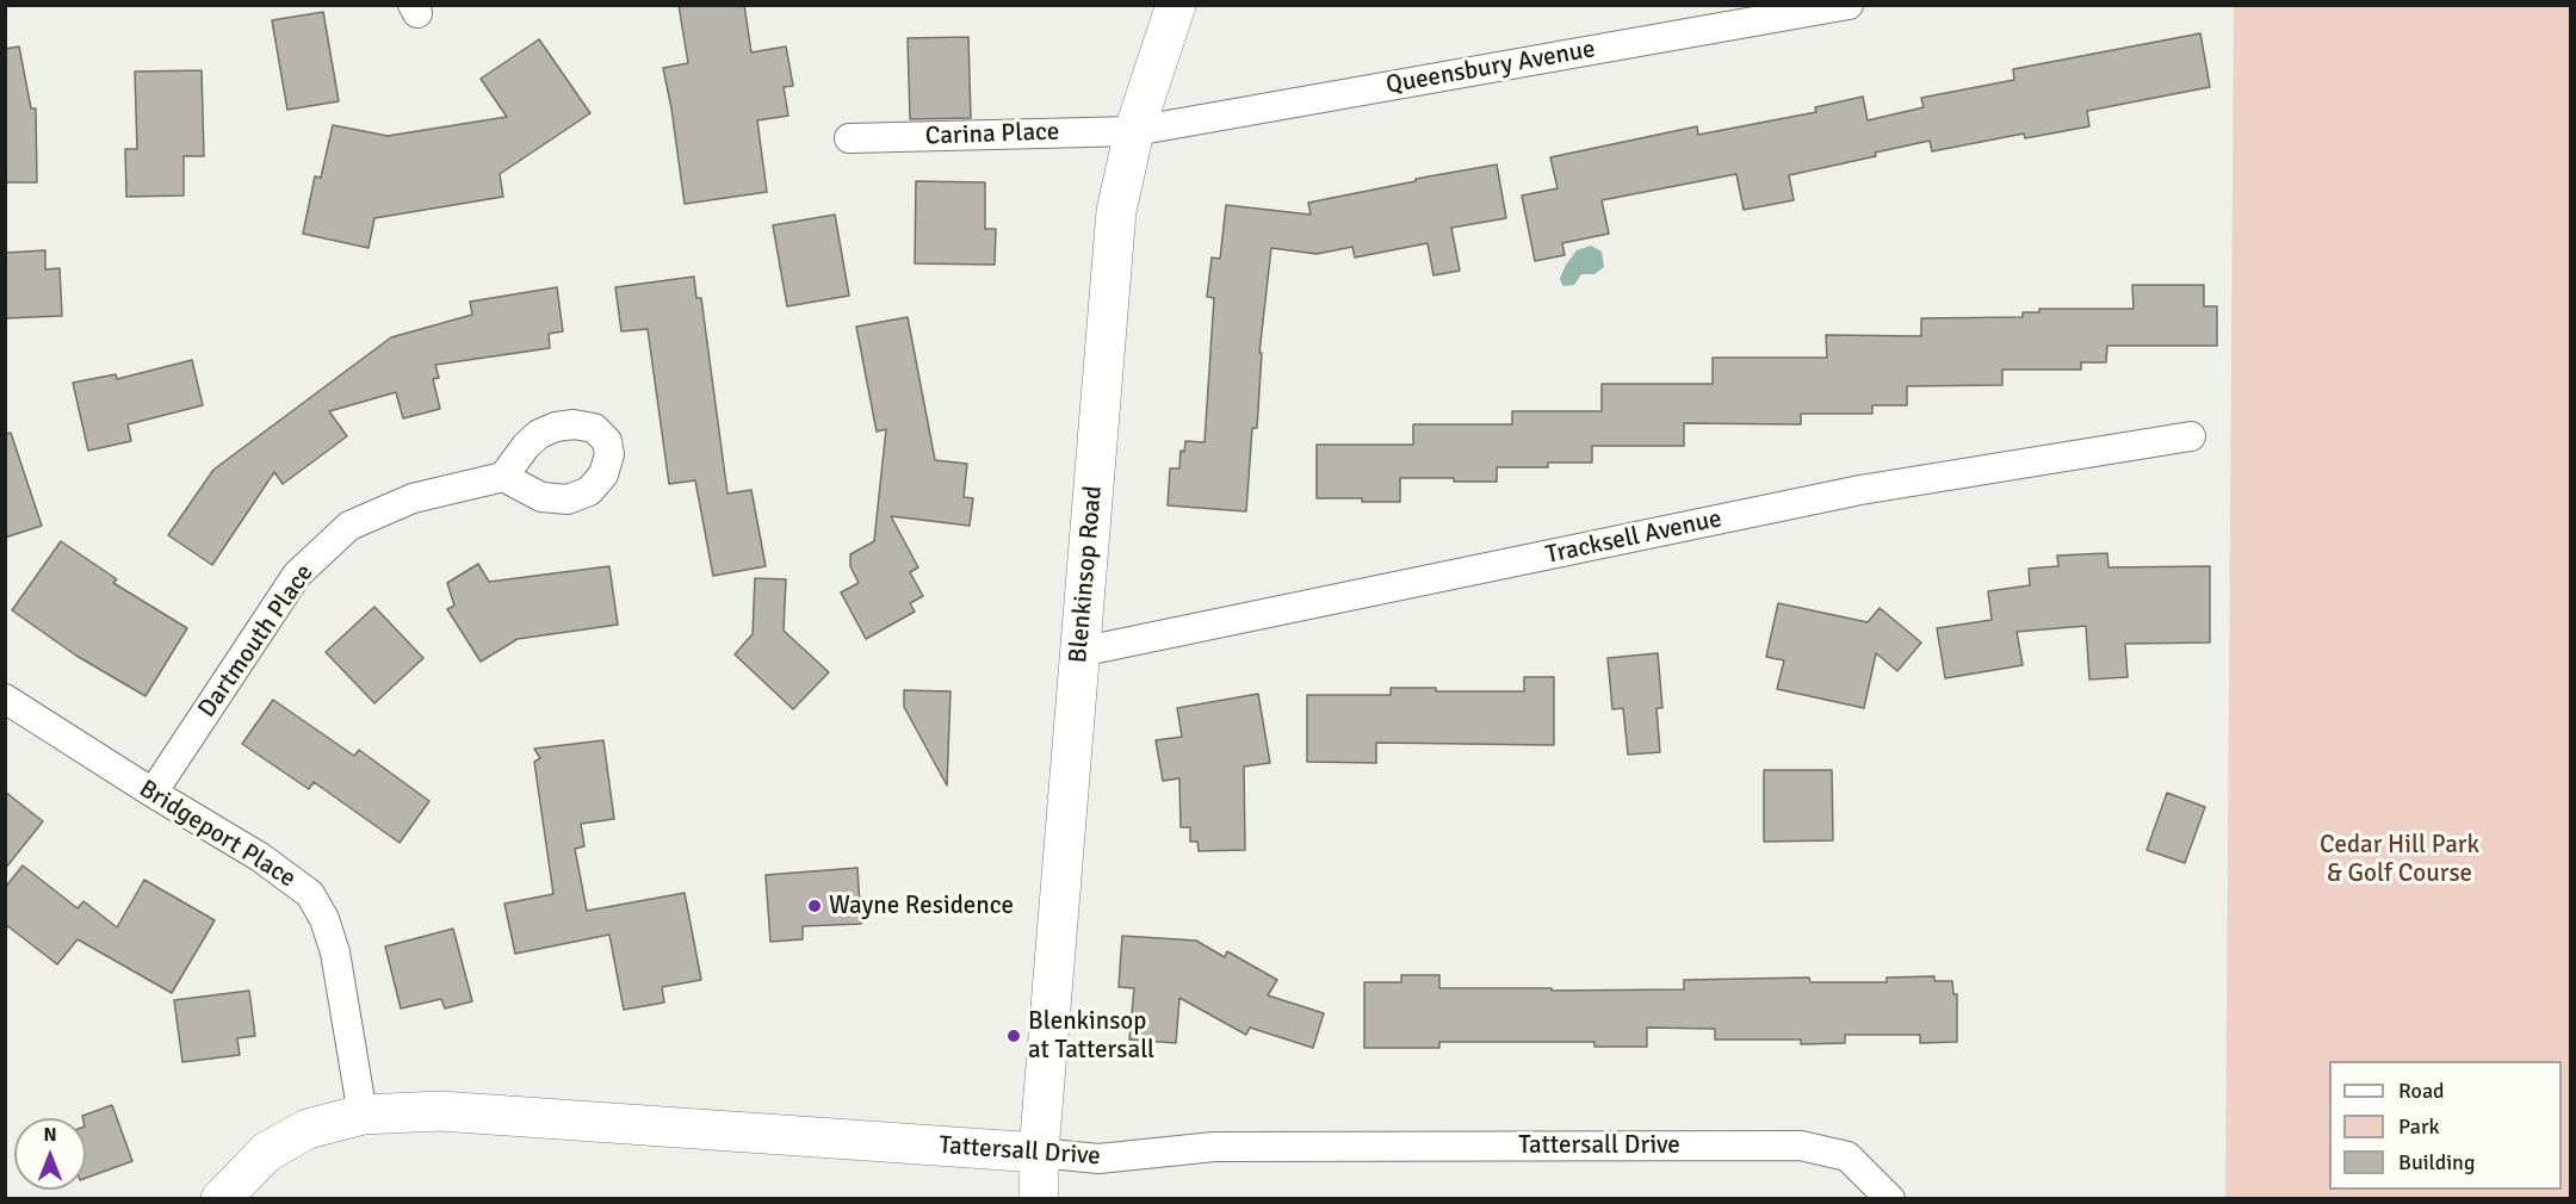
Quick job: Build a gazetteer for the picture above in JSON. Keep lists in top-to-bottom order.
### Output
{
  "streets": {
    "street": [
      "Queensbury Avenue",
      "Carina Place",
      "Tracksell Avenue",
      "Blenkinsop Road",
      "Dartmouth Place",
      "Bridgeport Place",
      "Tattersall Drive"
    ]
  },
  "crossings": [
    ["Queensbury Avenue", "Carina Place"],
    ["Queensbury Avenue", "Blenkinsop Road"],
    ["Carina Place", "Blenkinsop Road"],
    ["Tracksell Avenue", "Blenkinsop Road"],
    ["Blenkinsop Road", "Tattersall Drive"],
    ["Dartmouth Place", "Bridgeport Place"],
    ["Bridgeport Place", "Tattersall Drive"]
  ],
  "parks": ["Cedar Hill Park & Golf Course"],
  "places": ["Wayne Residence", "Blenkinsop at Tattersall"],
  "legend": ["Road", "Park", "Building"],
  "north": "top"
}
